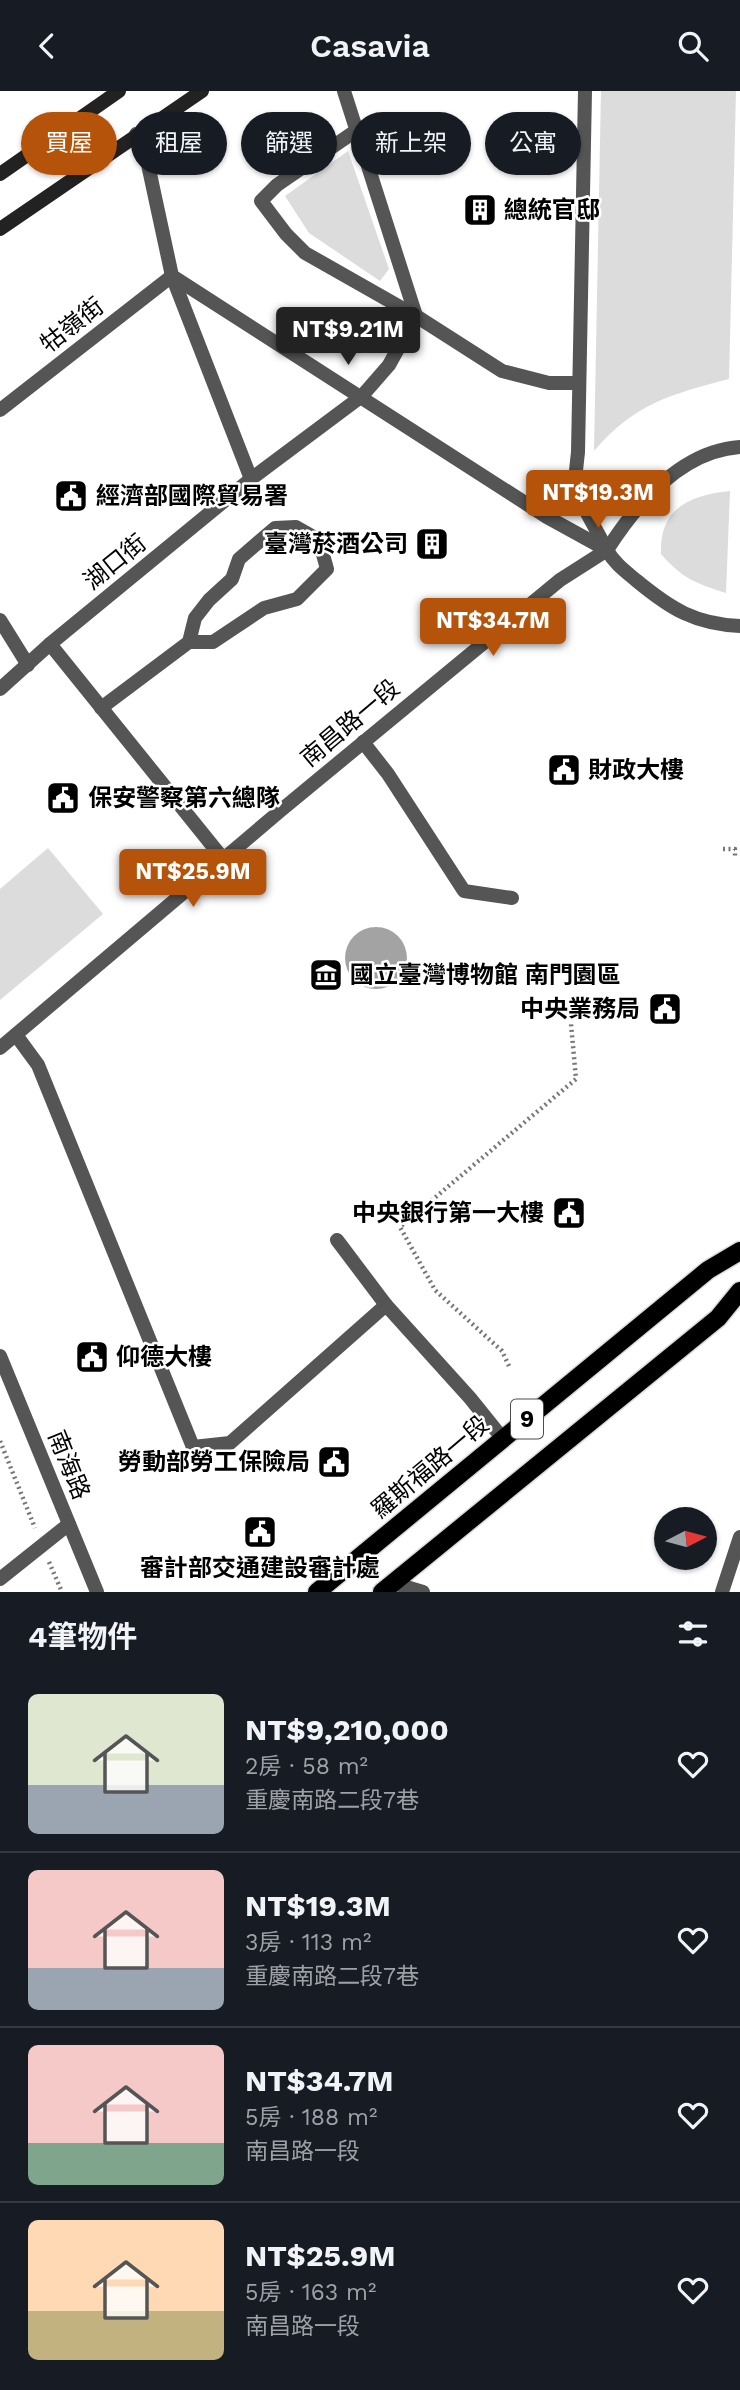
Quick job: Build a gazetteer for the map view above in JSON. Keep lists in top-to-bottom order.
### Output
{
  "streets": {
    "main road": ["9", "羅斯福路一段"],
    "street": [
      "牯嶺街",
      "湖口街",
      "南昌路一段",
      "南海路"
    ]
  },
  "places": {
    "building": ["總統官邸", "臺灣菸酒公司"],
    "public building": [
      "經濟部國際貿易署",
      "財政大樓",
      "保安警察第六總隊",
      "中央業務局",
      "中央銀行第一大樓",
      "仰德大樓",
      "勞動部勞工保險局",
      "審計部交通建設審計處"
    ],
    "museum": ["國立臺灣博物館 南門園區"]
  },
  "north": "right",
  "page": {
    "header": "Casavia",
    "chip": [
      "買屋",
      "租屋",
      "篩選",
      "新上架",
      "公寓"
    ],
    "price": [
      "NT$9.21M",
      "NT$19.3M",
      "NT$34.7M",
      "NT$25.9M"
    ],
    "heading": "4筆物件",
    "list": [
      {
        "name": "NT$9,210,000",
        "note": "2房 · 58 m² · 重慶南路二段7巷"
      },
      {
        "name": "NT$19.3M",
        "note": "3房 · 113 m² · 重慶南路二段7巷"
      },
      {
        "name": "NT$34.7M",
        "note": "5房 · 188 m² · 南昌路一段"
      },
      {
        "name": "NT$25.9M",
        "note": "5房 · 163 m² · 南昌路一段"
      }
    ]
  }
}
